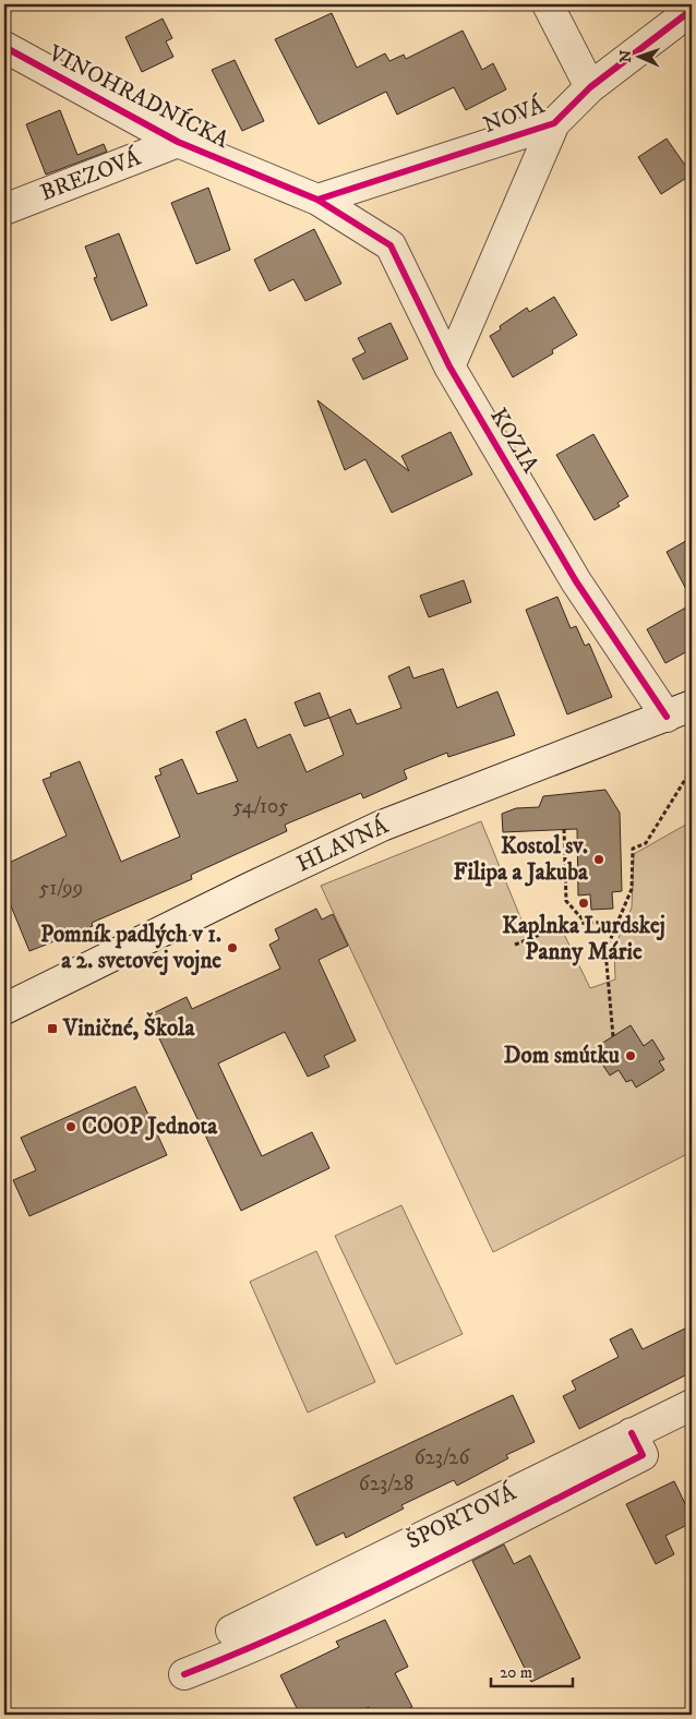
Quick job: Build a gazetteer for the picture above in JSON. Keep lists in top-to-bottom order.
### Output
{
  "streets": {
    "street": [
      "VINOHRADNÍCKA",
      "NOVÁ",
      "BREZOVÁ",
      "KOZIA",
      "HLAVNÁ",
      "ŠPORTOVÁ"
    ]
  },
  "crossings": [
    ["VINOHRADNÍCKA", "NOVÁ"],
    ["VINOHRADNÍCKA", "BREZOVÁ"],
    ["VINOHRADNÍCKA", "KOZIA"],
    ["NOVÁ", "KOZIA"],
    ["KOZIA", "HLAVNÁ"]
  ],
  "places": {
    "other": [
      "Kostol sv. Filipa a Jakuba",
      "Kaplnka Lurdskej Panny Márie",
      "Pomník padlých v 1. a 2. svetovej vojne",
      "Dom smútku",
      "COOP Jednota"
    ],
    "transit": ["Viničné, Škola"]
  },
  "house_numbers": [
    "54/105",
    "51/99",
    "623/26",
    "623/28"
  ],
  "scale_bar": "20 m",
  "north": "left"
}
